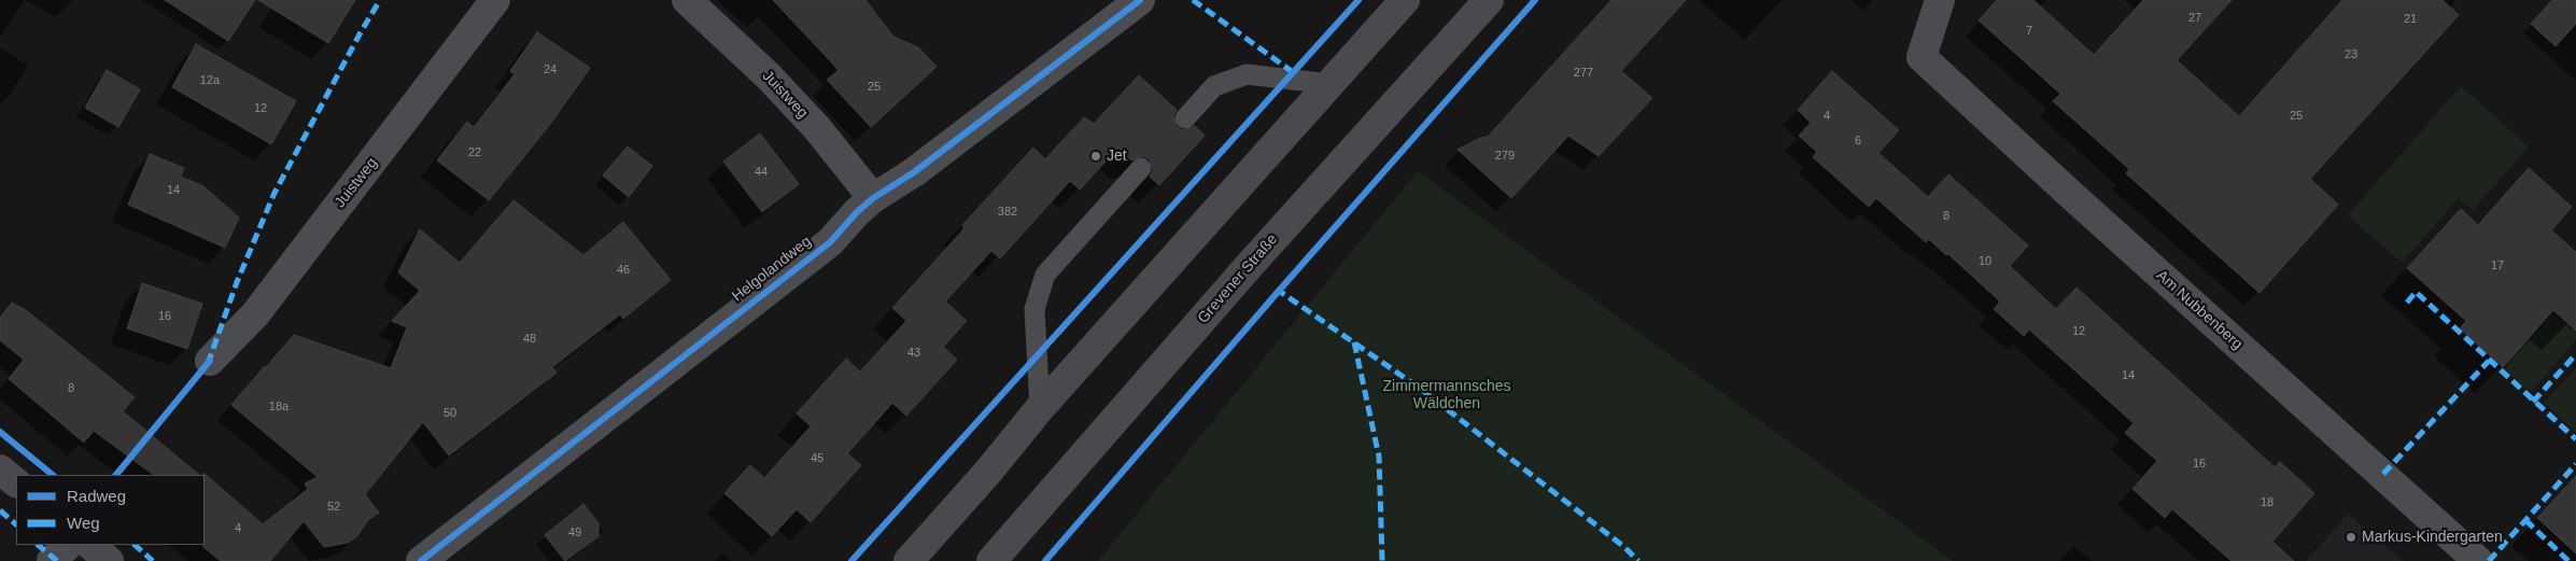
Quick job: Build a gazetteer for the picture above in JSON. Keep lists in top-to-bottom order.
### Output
{
  "streets": {
    "main road": ["Grevener Straße"],
    "street": ["Juistweg", "Helgolandweg", "Am Nubbenberg"]
  },
  "crossings": [
    ["Juistweg", "Helgolandweg"]
  ],
  "parks": ["Zimmermannsches Wäldchen"],
  "places": ["Jet", "Markus-Kindergarten"],
  "house_numbers": [
    "27",
    "21",
    "7",
    "23",
    "24",
    "277",
    "12a",
    "25",
    "12",
    "4",
    "25",
    "6",
    "22",
    "279",
    "44",
    "14",
    "382",
    "8",
    "10",
    "17",
    "46",
    "16",
    "12",
    "48",
    "43",
    "14",
    "8",
    "18a",
    "50",
    "45",
    "16",
    "18",
    "52",
    "4",
    "49"
  ],
  "legend": ["Radweg", "Weg"]
}
